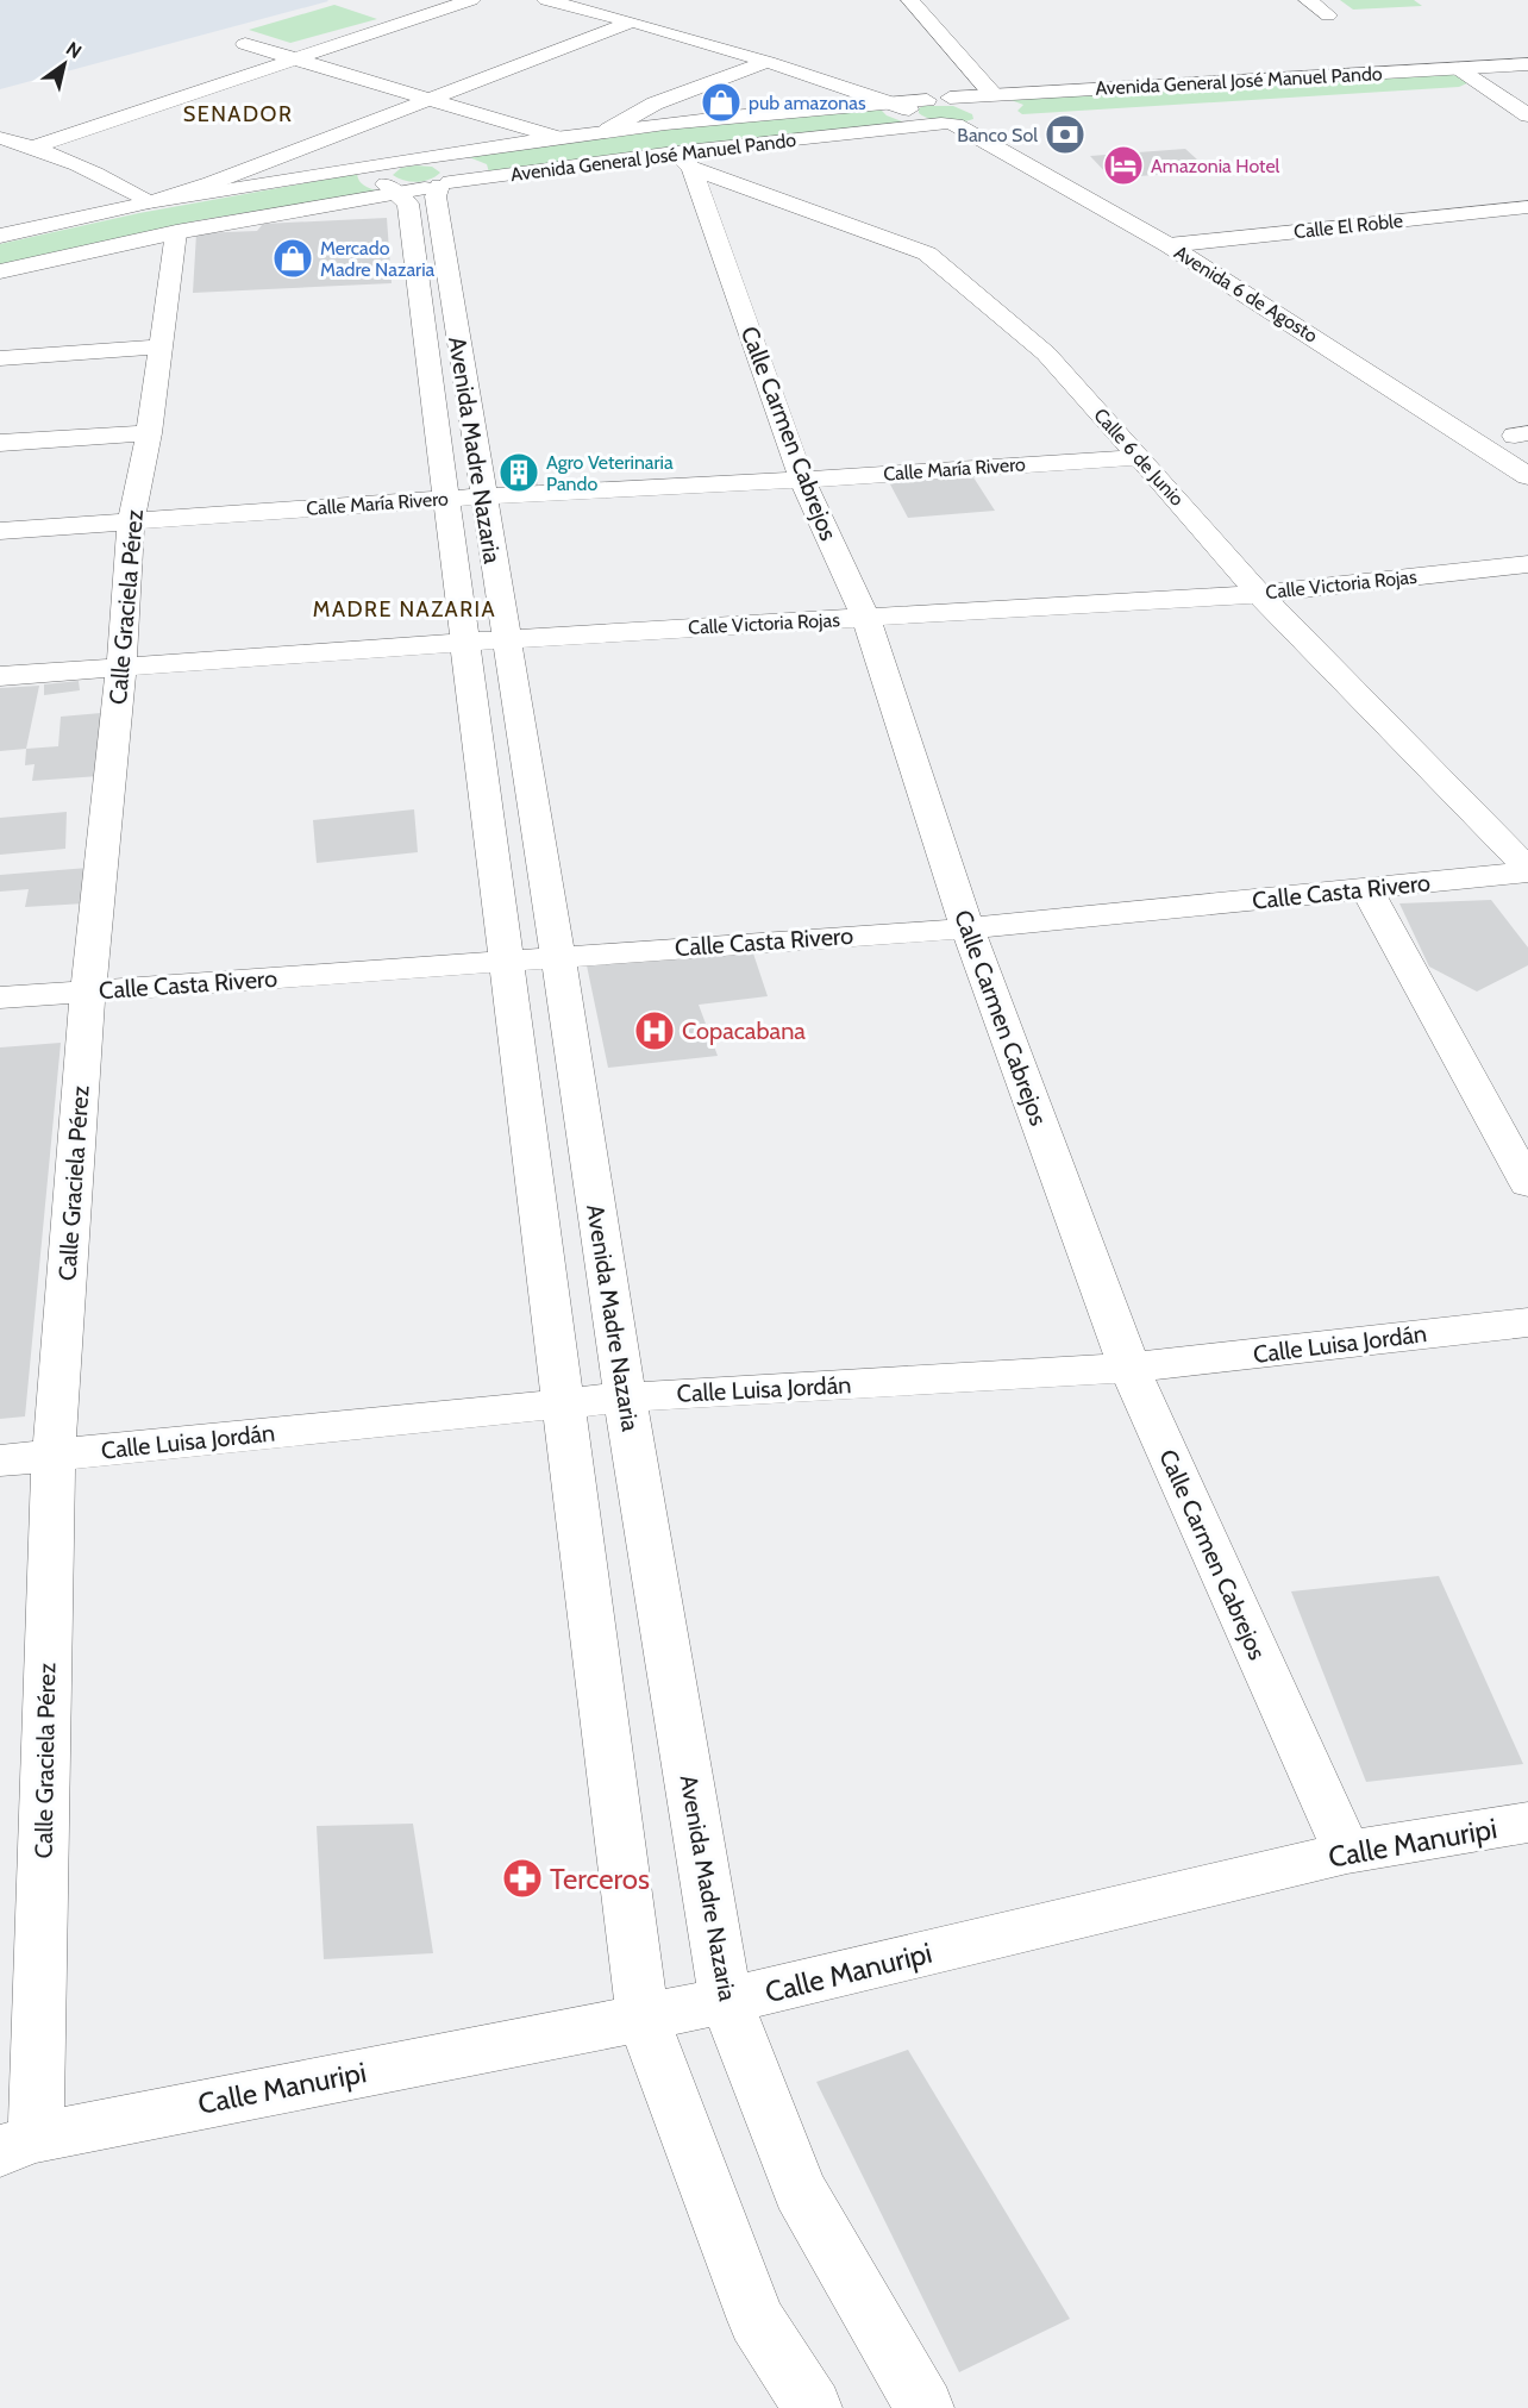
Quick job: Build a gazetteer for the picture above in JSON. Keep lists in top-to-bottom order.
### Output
{
  "streets": {
    "street": [
      "Avenida General José Manuel Pando",
      "Calle El Roble",
      "Avenida 6 de Agosto",
      "Calle Carmen Cabrejos",
      "Avenida Madre Nazaria",
      "Calle 6 de Junio",
      "Calle María Rivero",
      "Calle Victoria Rojas",
      "Calle Graciela Pérez",
      "Calle Casta Rivero",
      "Calle Luisa Jordán",
      "Calle Manuripi"
    ]
  },
  "crossings": [
    ["Avenida General José Manuel Pando", "Avenida 6 de Agosto"],
    ["Avenida General José Manuel Pando", "Calle Carmen Cabrejos"],
    ["Avenida General José Manuel Pando", "Avenida Madre Nazaria"],
    ["Avenida General José Manuel Pando", "Calle 6 de Junio"],
    ["Avenida General José Manuel Pando", "Calle Graciela Pérez"],
    ["Calle El Roble", "Avenida 6 de Agosto"],
    ["Calle Carmen Cabrejos", "Calle 6 de Junio"],
    ["Calle Carmen Cabrejos", "Calle María Rivero"],
    ["Calle Carmen Cabrejos", "Calle Victoria Rojas"],
    ["Calle Carmen Cabrejos", "Calle Casta Rivero"],
    ["Calle Carmen Cabrejos", "Calle Luisa Jordán"],
    ["Calle Carmen Cabrejos", "Calle Manuripi"],
    ["Avenida Madre Nazaria", "Calle María Rivero"],
    ["Avenida Madre Nazaria", "Calle Victoria Rojas"],
    ["Avenida Madre Nazaria", "Calle Casta Rivero"],
    ["Avenida Madre Nazaria", "Calle Luisa Jordán"],
    ["Avenida Madre Nazaria", "Calle Manuripi"],
    ["Calle 6 de Junio", "Calle María Rivero"],
    ["Calle 6 de Junio", "Calle Victoria Rojas"],
    ["Calle 6 de Junio", "Calle Casta Rivero"],
    ["Calle María Rivero", "Calle Graciela Pérez"],
    ["Calle Victoria Rojas", "Calle Graciela Pérez"],
    ["Calle Graciela Pérez", "Calle Casta Rivero"],
    ["Calle Graciela Pérez", "Calle Luisa Jordán"],
    ["Calle Graciela Pérez", "Calle Manuripi"]
  ],
  "districts": ["SENADOR", "MADRE NAZARIA"],
  "places": {
    "shop": ["pub amazonas", "Mercado Madre Nazaria"],
    "bank": ["Banco Sol"],
    "hotel": ["Amazonia Hotel"],
    "building": ["Agro Veterinaria Pando"],
    "hospital": ["Copacabana"],
    "pharmacy": ["Terceros"]
  },
  "north": "top right"
}
